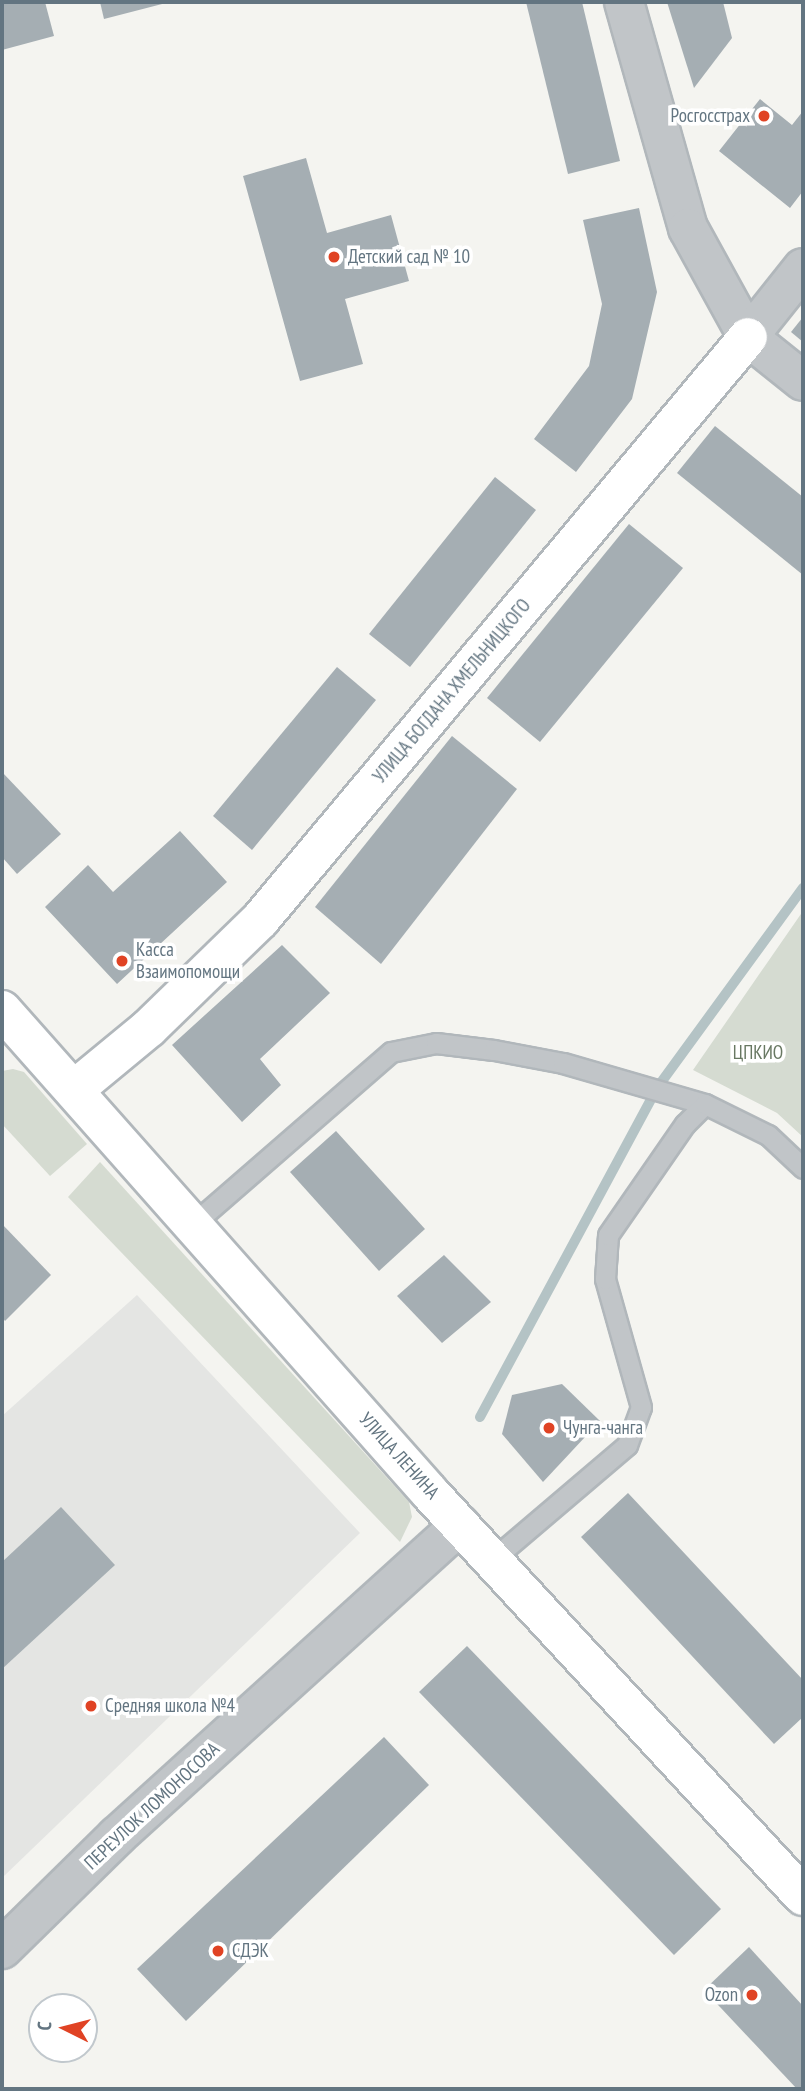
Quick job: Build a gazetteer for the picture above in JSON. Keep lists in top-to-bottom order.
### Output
{
  "streets": {
    "street": ["УЛИЦА БОГДАНА ХМЕЛЬНИЦКОГО", "УЛИЦА ЛЕНИНА", "ПЕРЕУЛОК ЛОМОНОСОВА"]
  },
  "crossings": [
    ["УЛИЦА БОГДАНА ХМЕЛЬНИЦКОГО", "УЛИЦА ЛЕНИНА"],
    ["УЛИЦА ЛЕНИНА", "ПЕРЕУЛОК ЛОМОНОСОВА"]
  ],
  "parks": ["ЦПКИО"],
  "places": [
    "Росгосстрах",
    "Детский сад № 10",
    "Касса Взаимопомощи",
    "Чунга-чанга",
    "Средняя школа №4",
    "СДЭК",
    "Ozon"
  ],
  "north": "left"
}
